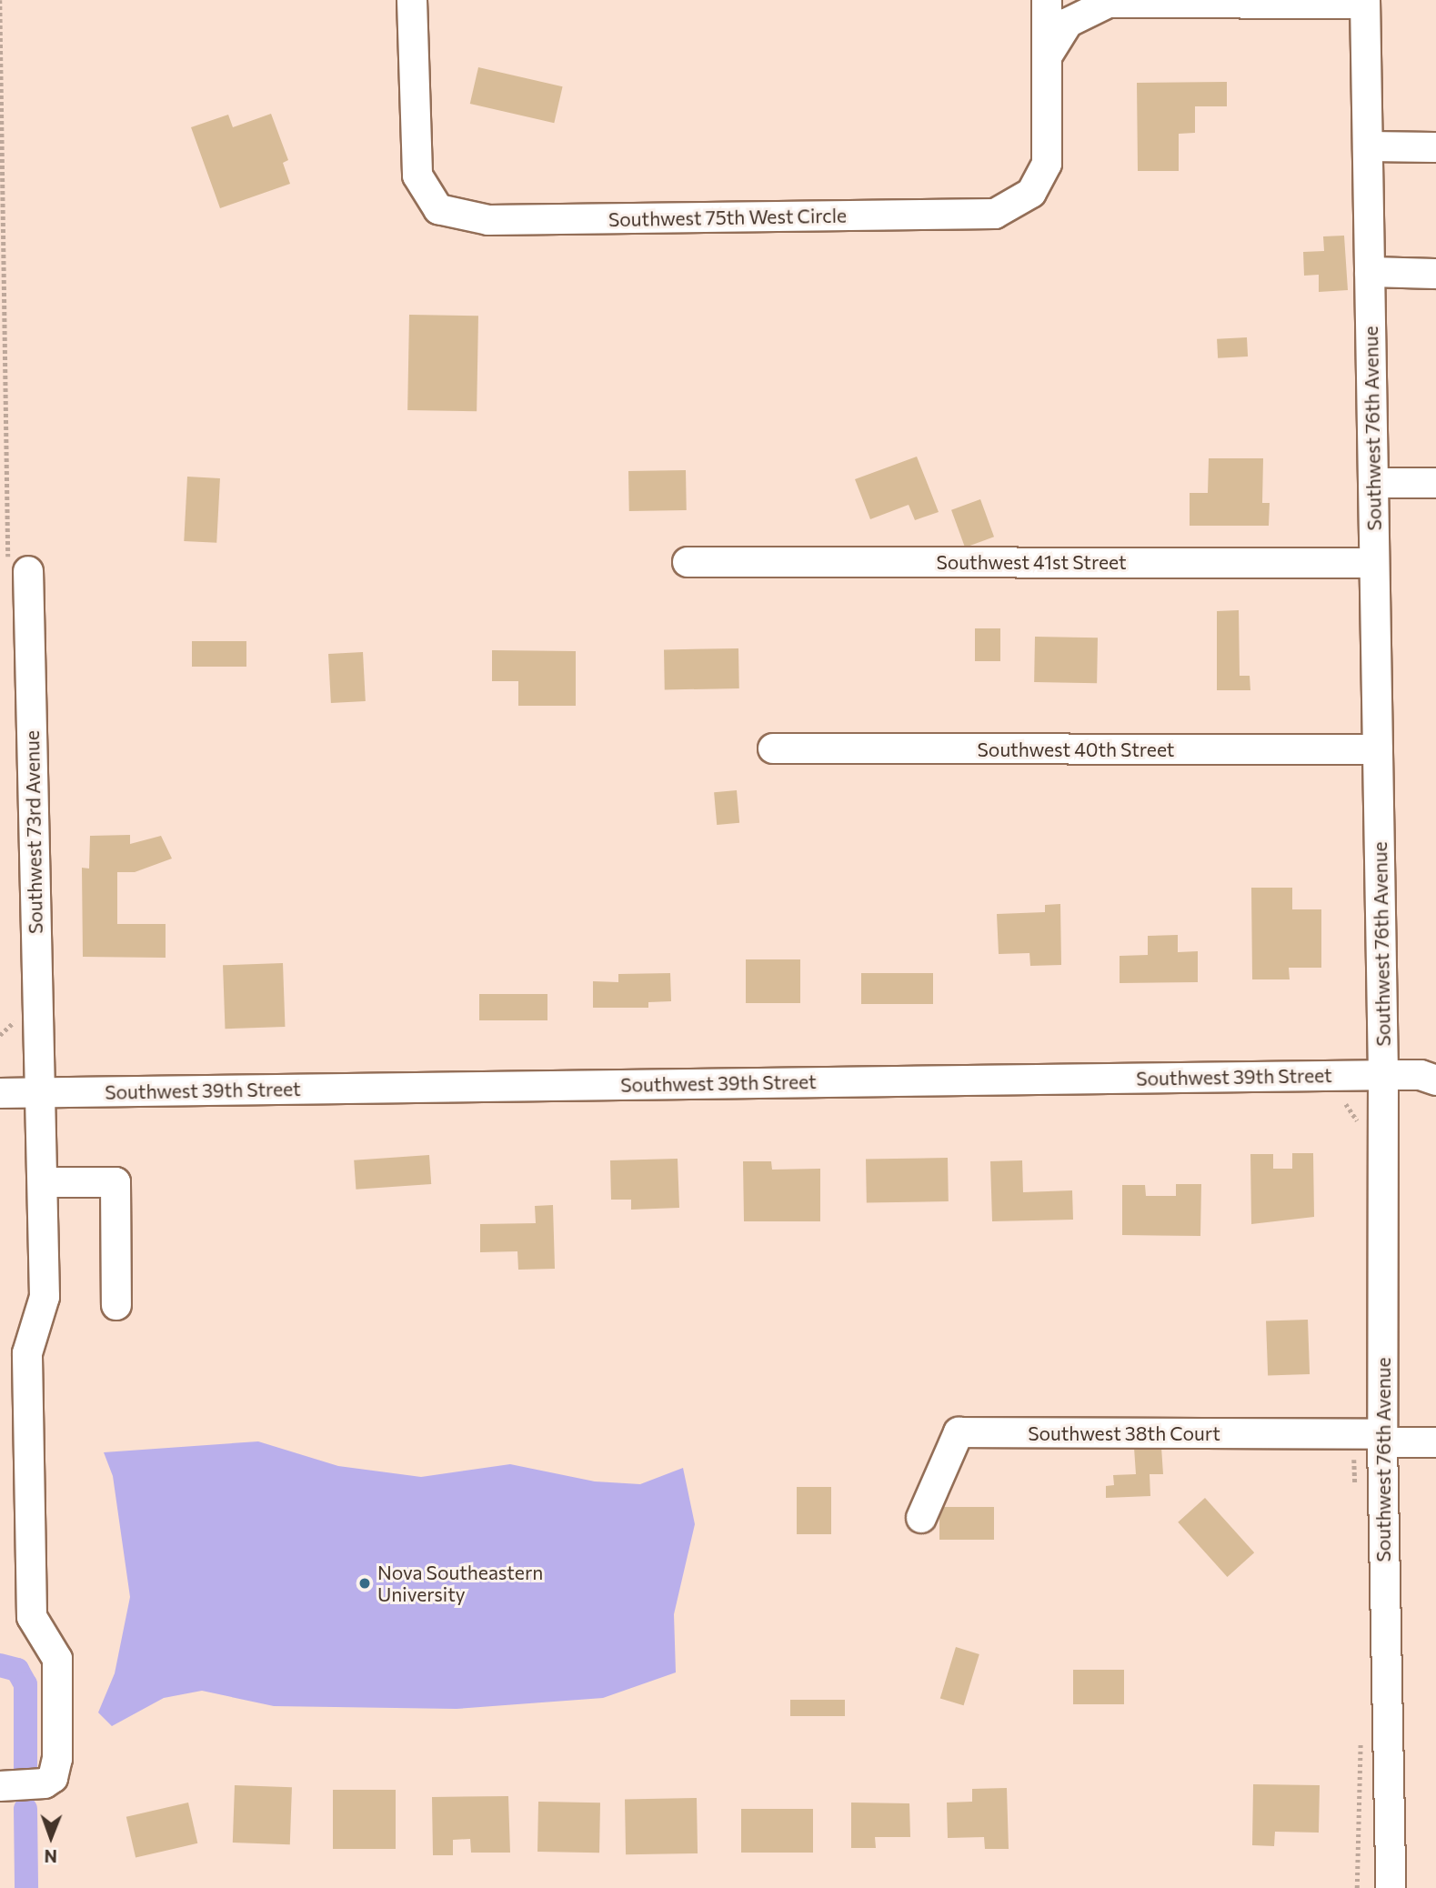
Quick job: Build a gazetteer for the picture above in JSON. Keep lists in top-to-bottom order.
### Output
{
  "streets": {
    "street": [
      "Southwest 75th West Circle",
      "Southwest 76th Avenue",
      "Southwest 41st Street",
      "Southwest 40th Street",
      "Southwest 73rd Avenue",
      "Southwest 39th Street",
      "Southwest 38th Court"
    ]
  },
  "crossings": [
    ["Southwest 76th Avenue", "Southwest 41st Street"],
    ["Southwest 76th Avenue", "Southwest 40th Street"],
    ["Southwest 76th Avenue", "Southwest 39th Street"],
    ["Southwest 76th Avenue", "Southwest 38th Court"],
    ["Southwest 73rd Avenue", "Southwest 39th Street"]
  ],
  "places": ["Nova Southeastern University"],
  "north": "bottom"
}
